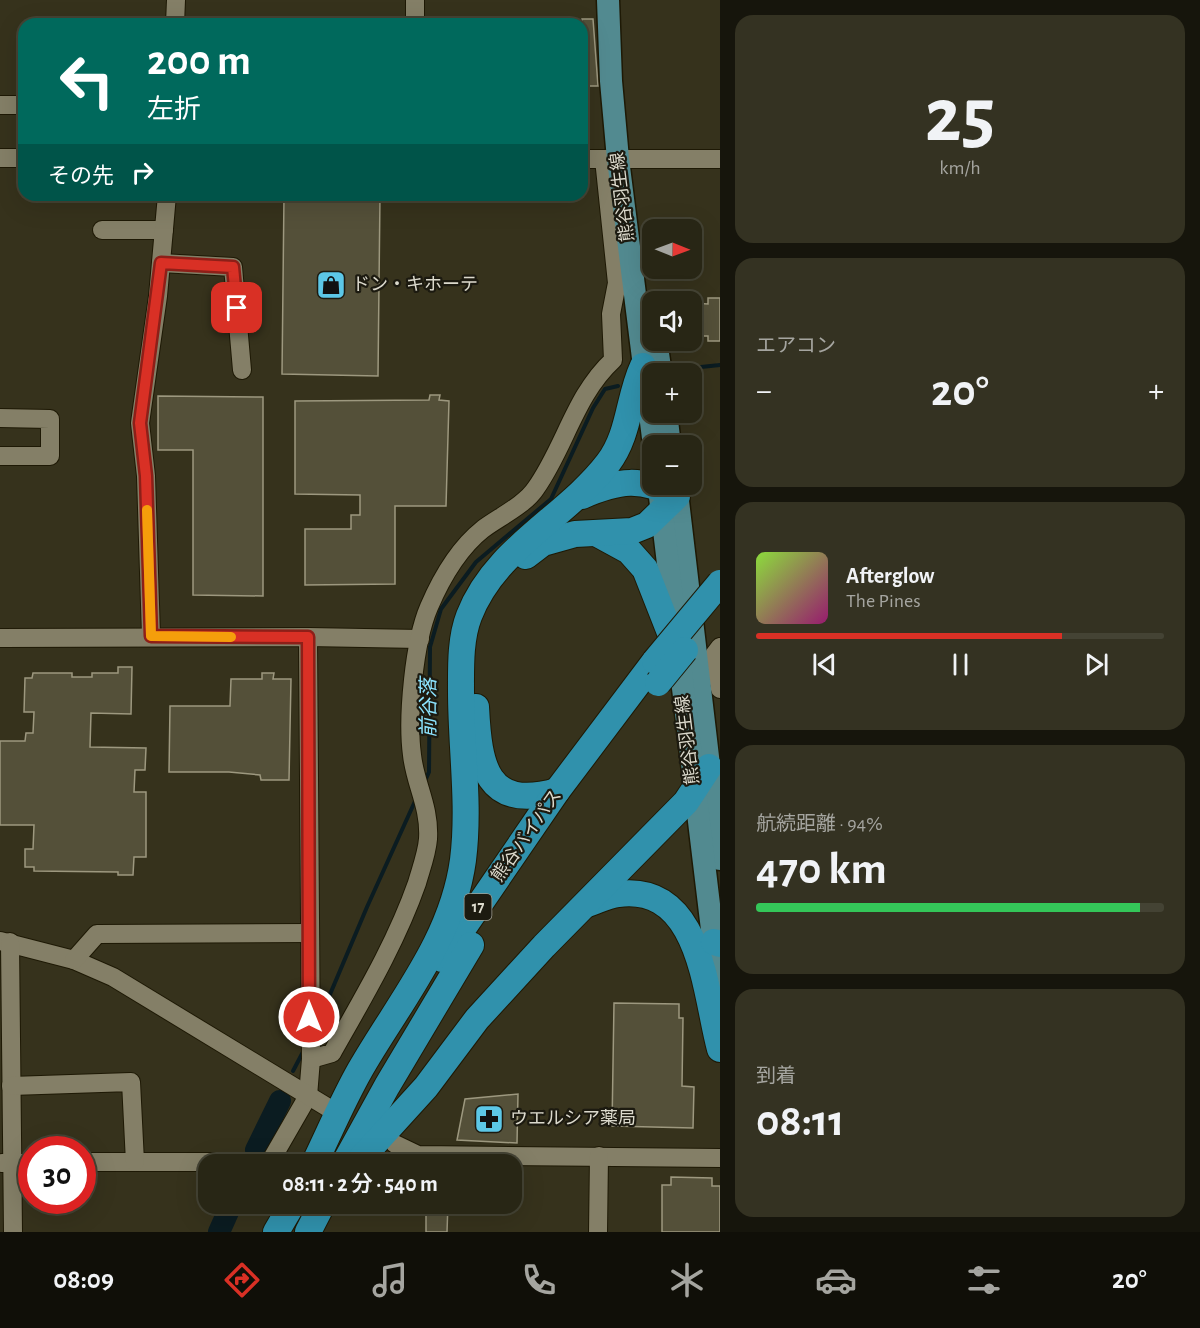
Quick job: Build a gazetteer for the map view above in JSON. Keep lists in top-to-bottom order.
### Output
{
  "streets": {
    "highway": ["熊谷バイパス", "17"],
    "main road": ["熊谷羽生線"]
  },
  "crossings": [
    ["熊谷羽生線", "熊谷バイパス"]
  ],
  "water": ["前谷落"],
  "places": {
    "shop": ["ドン・キホーテ"],
    "pharmacy": ["ウエルシア薬局"]
  },
  "north": "right",
  "page": {
    "tile": [
      ["25", "km/h"],
      "エアコン",
      ["航続距離 · 94%", "470 km"],
      ["到着", "08:11"]
    ],
    "turn": ["200 m", "左折"],
    "then": "その先",
    "map_buttons": ["+", "−"],
    "heat": ["−", "20°", "+"],
    "song": ["Afterglow", "The Pines"],
    "limit": "30",
    "trip": "08:11 · 2 分 · 540 m",
    "tabs": ["08:09", "20°"]
  }
}
